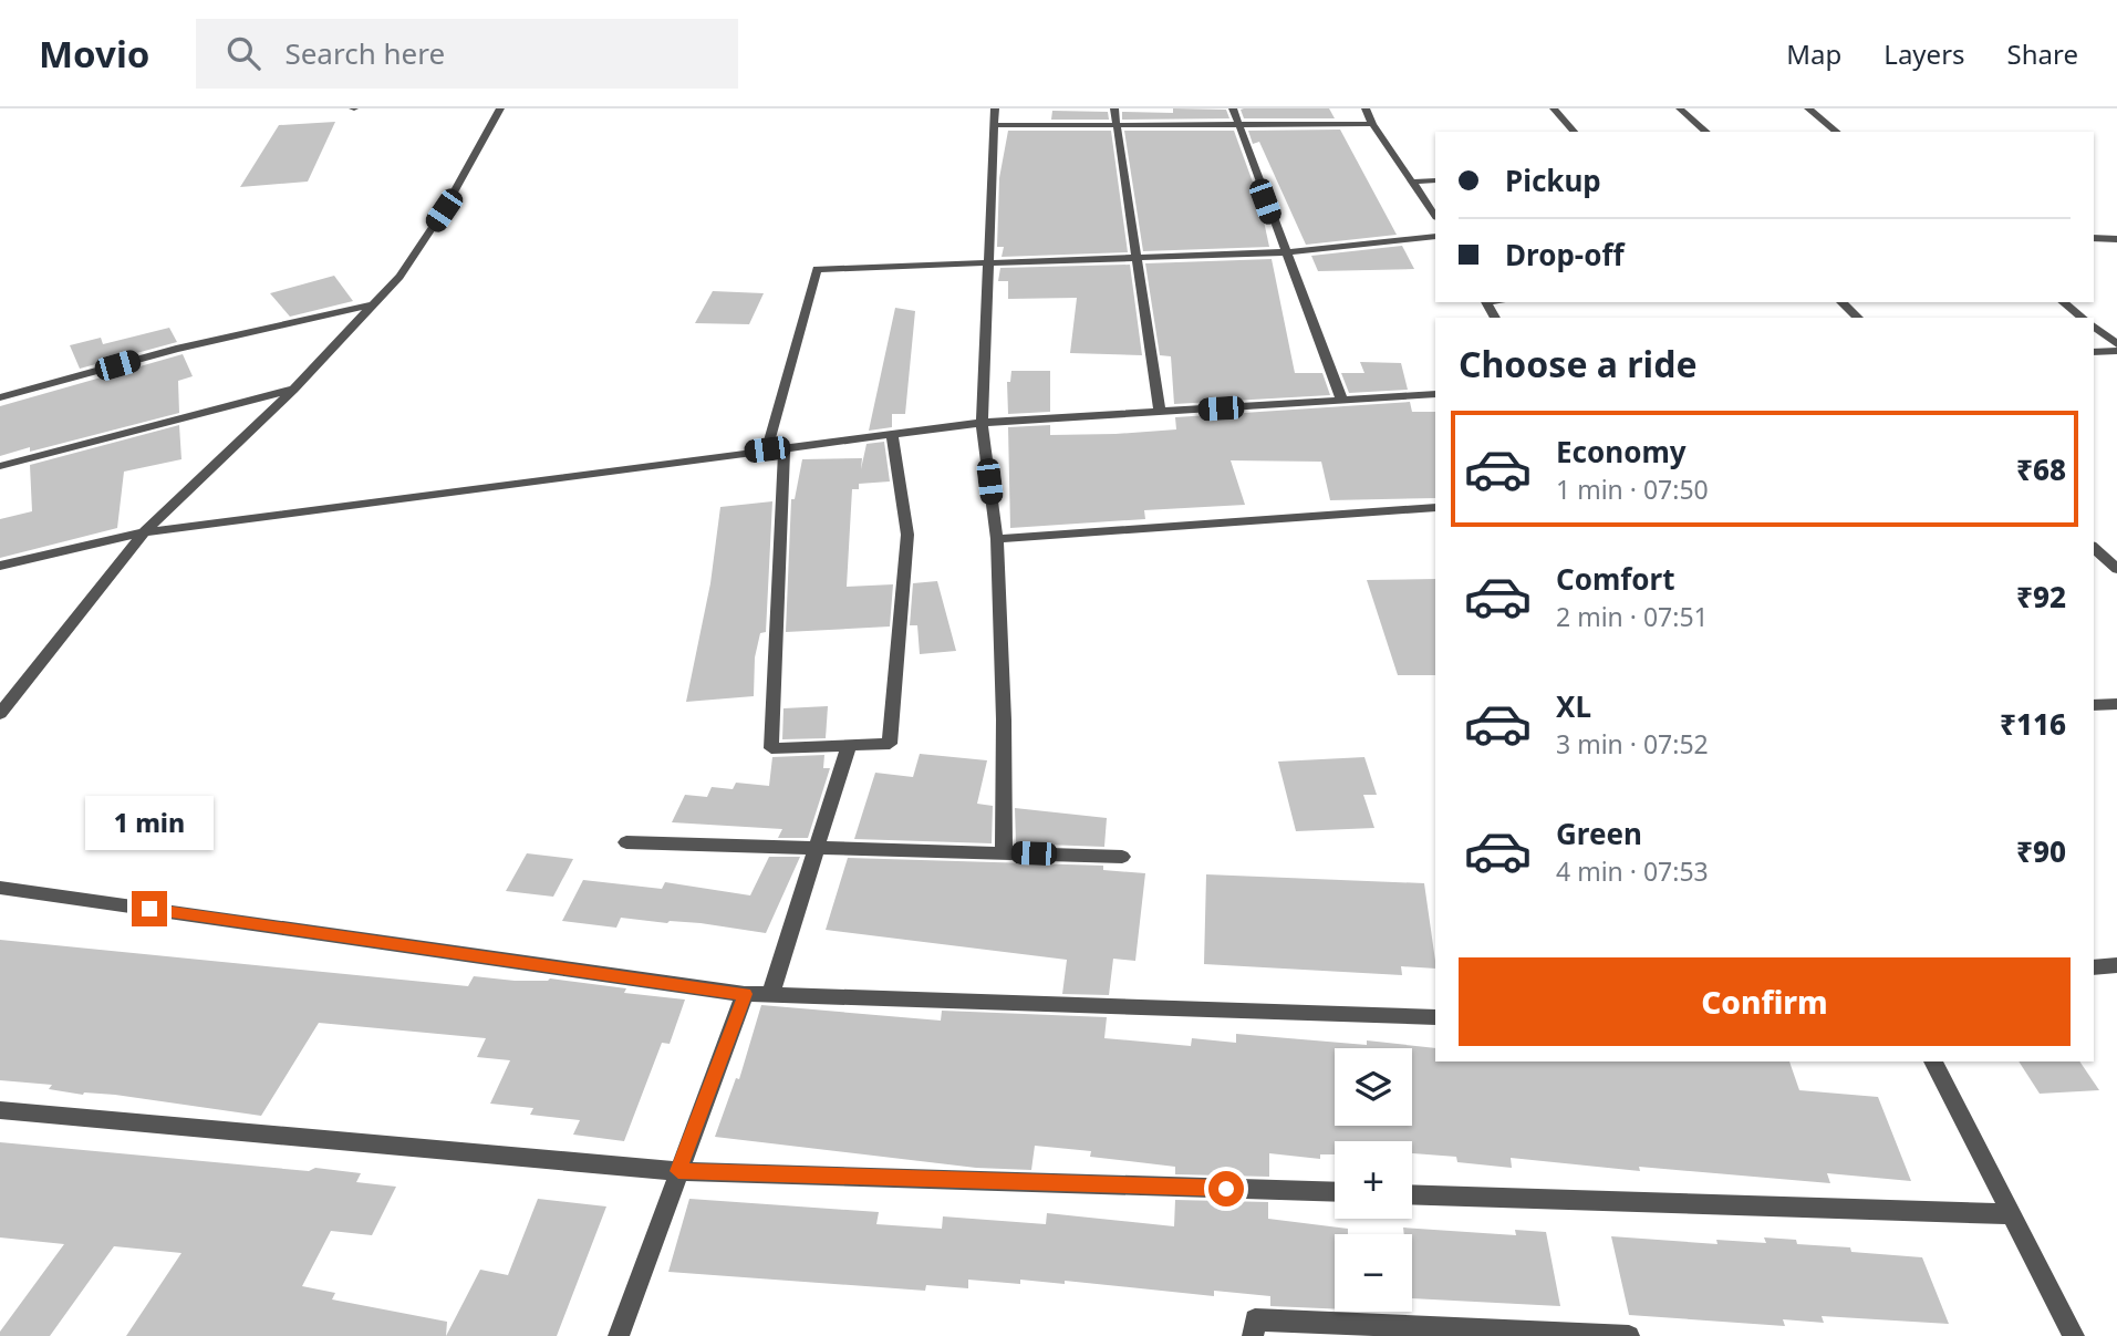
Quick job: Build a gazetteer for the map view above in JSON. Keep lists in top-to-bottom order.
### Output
{
  "page": {
    "header": "Movio",
    "search": "Search here",
    "nav": ["Map", "Layers", "Share"],
    "banner": ["Pickup", "Drop-off"],
    "heading": "Choose a ride",
    "list": [
      {
        "name": "Economy",
        "note": "1 min · 07:50",
        "value": "₹68"
      },
      {
        "name": "Comfort",
        "note": "2 min · 07:51",
        "value": "₹92"
      },
      {
        "name": "XL",
        "note": "3 min · 07:52",
        "value": "₹116"
      },
      {
        "name": "Green",
        "note": "4 min · 07:53",
        "value": "₹90"
      }
    ],
    "bubble": "1 min",
    "buttons": "Confirm",
    "map_buttons": ["+", "−"]
  }
}
